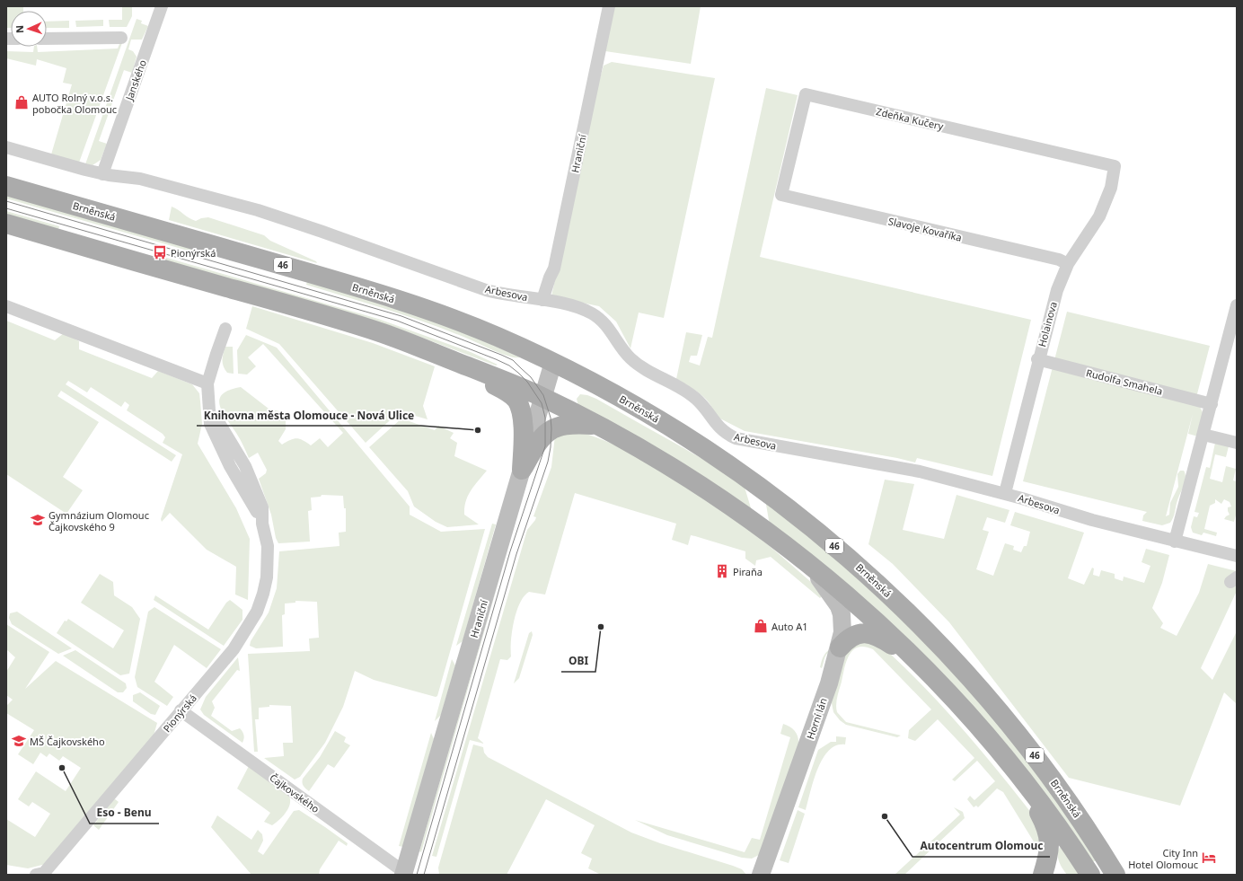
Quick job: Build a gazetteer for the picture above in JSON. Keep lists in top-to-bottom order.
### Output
{
  "streets": {
    "main road": ["Brněnská", "46"],
    "street": [
      "Janského",
      "Zdeňka Kučery",
      "Hraniční",
      "Slavoje Kovaříka",
      "Arbesova",
      "Holainova",
      "Rudolfa Smahela",
      "Pionýrská",
      "Horní lán",
      "Čajkovského"
    ]
  },
  "crossings": [
    ["Janského", "Arbesova"],
    ["Zdeňka Kučery", "Slavoje Kovaříka"],
    ["Zdeňka Kučery", "Holainova"],
    ["Hraniční", "Brněnská"],
    ["Hraniční", "46"],
    ["Hraniční", "Arbesova"],
    ["Hraniční", "Čajkovského"],
    ["Slavoje Kovaříka", "Holainova"],
    ["46", "Horní lán"],
    ["Arbesova", "Holainova"],
    ["Holainova", "Rudolfa Smahela"],
    ["Pionýrská", "Čajkovského"]
  ],
  "places": {
    "shop": ["AUTO Rolný v.o.s. pobočka Olomouc", "Auto A1"],
    "bus stop": ["Pionýrská"],
    "other": [
      "Knihovna města Olomouce - Nová Ulice",
      "OBI",
      "Eso - Benu",
      "Autocentrum Olomouc"
    ],
    "school or university": ["Gymnázium Olomouc Čajkovského 9", "MŠ Čajkovského"],
    "building": ["Piraňa"],
    "hotel": ["City Inn Hotel Olomouc"]
  },
  "north": "left"
}
